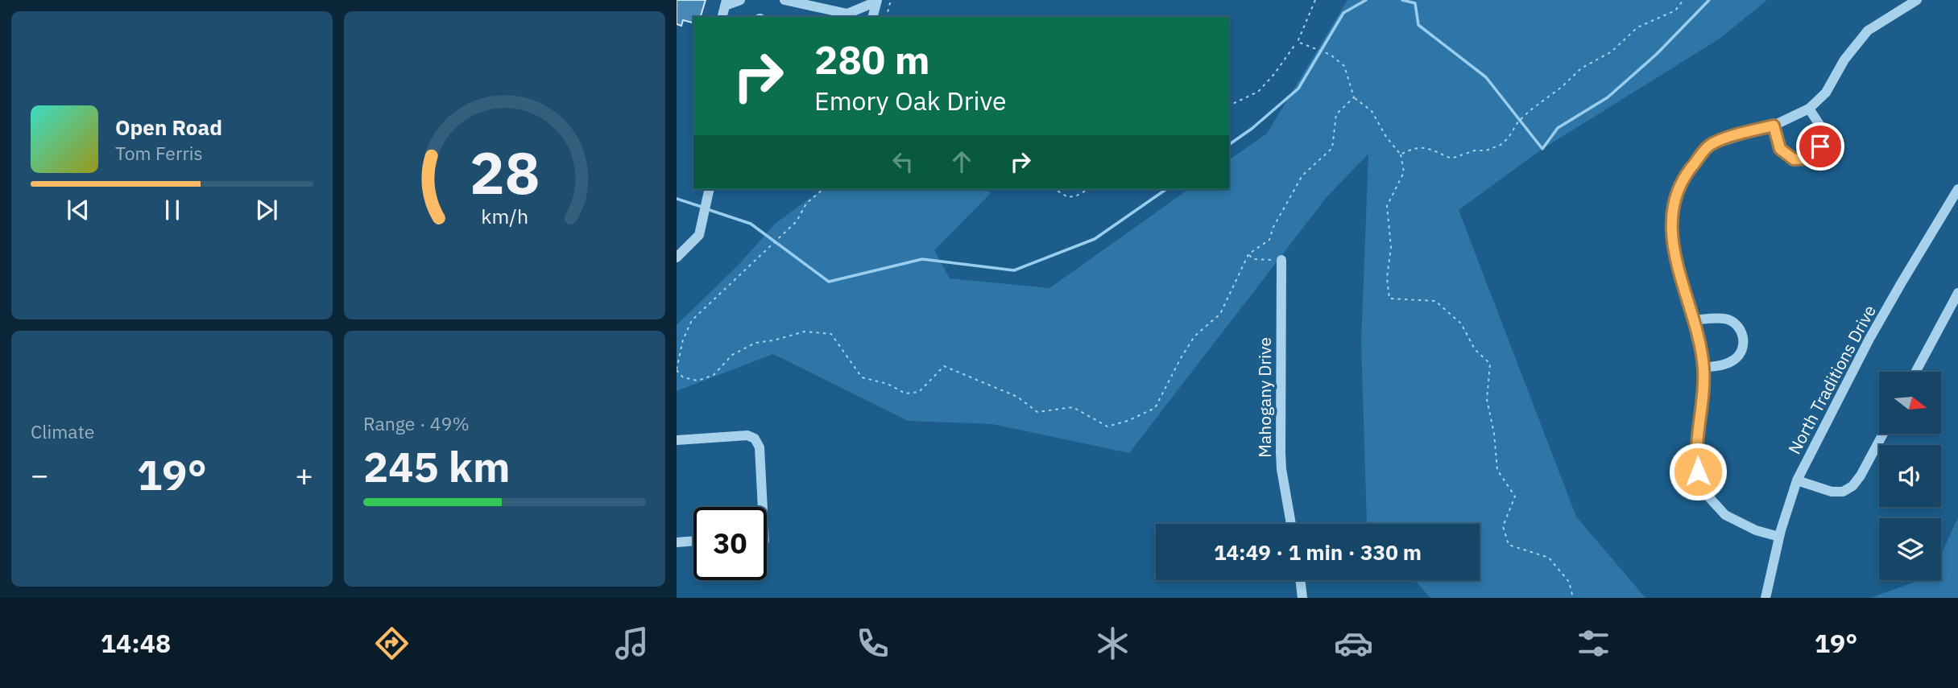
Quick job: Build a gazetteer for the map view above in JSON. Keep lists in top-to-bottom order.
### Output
{
  "streets": {
    "street": ["North Traditions Drive", "Mahogany Drive"]
  },
  "north": "right",
  "page": {
    "turn": ["280 m", "Emory Oak Drive"],
    "song": ["Open Road", "Tom Ferris"],
    "tile": [
      "Climate",
      ["Range · 49%", "245 km"]
    ],
    "heat": ["−", "19°", "+"],
    "limit": "30",
    "trip": "14:49 · 1 min · 330 m",
    "tabs": ["14:48", "19°"],
    "gauge": ["28", "km/h"]
  }
}
